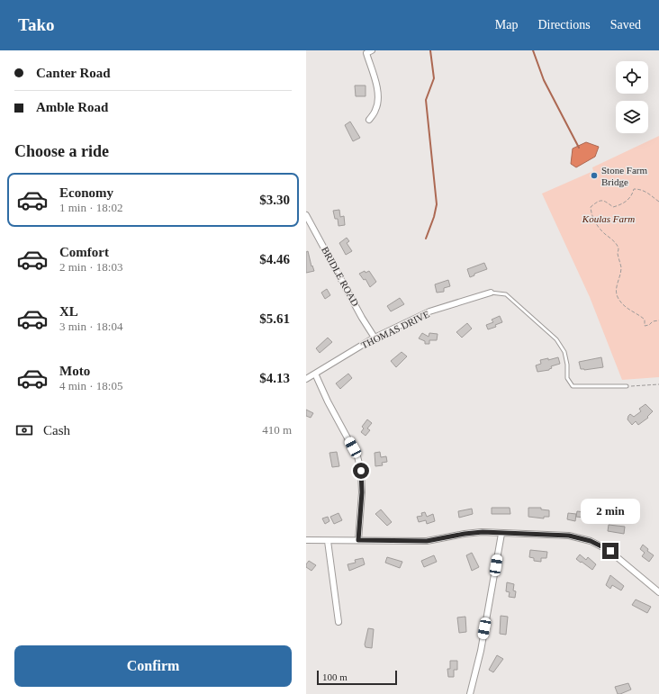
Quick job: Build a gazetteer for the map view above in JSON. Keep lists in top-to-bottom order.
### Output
{
  "streets": {
    "street": ["BRIDLE ROAD", "THOMAS DRIVE"]
  },
  "crossings": [
    ["BRIDLE ROAD", "THOMAS DRIVE"]
  ],
  "parks": ["Koulas Farm"],
  "places": ["Stone Farm Bridge"],
  "scale_bar": "100 m",
  "page": {
    "header": "Tako",
    "nav": ["Map", "Directions", "Saved"],
    "banner": ["Canter Road", "Amble Road"],
    "heading": "Choose a ride",
    "list": [
      {
        "name": "Economy",
        "note": "1 min · 18:02",
        "value": "$3.30"
      },
      {
        "name": "Comfort",
        "note": "2 min · 18:03",
        "value": "$4.46"
      },
      {
        "name": "XL",
        "note": "3 min · 18:04",
        "value": "$5.61"
      },
      {
        "name": "Moto",
        "note": "4 min · 18:05",
        "value": "$4.13"
      }
    ],
    "pay": ["Cash", "410 m"],
    "bubble": "2 min",
    "buttons": "Confirm",
    "scale": "100 m"
  }
}
